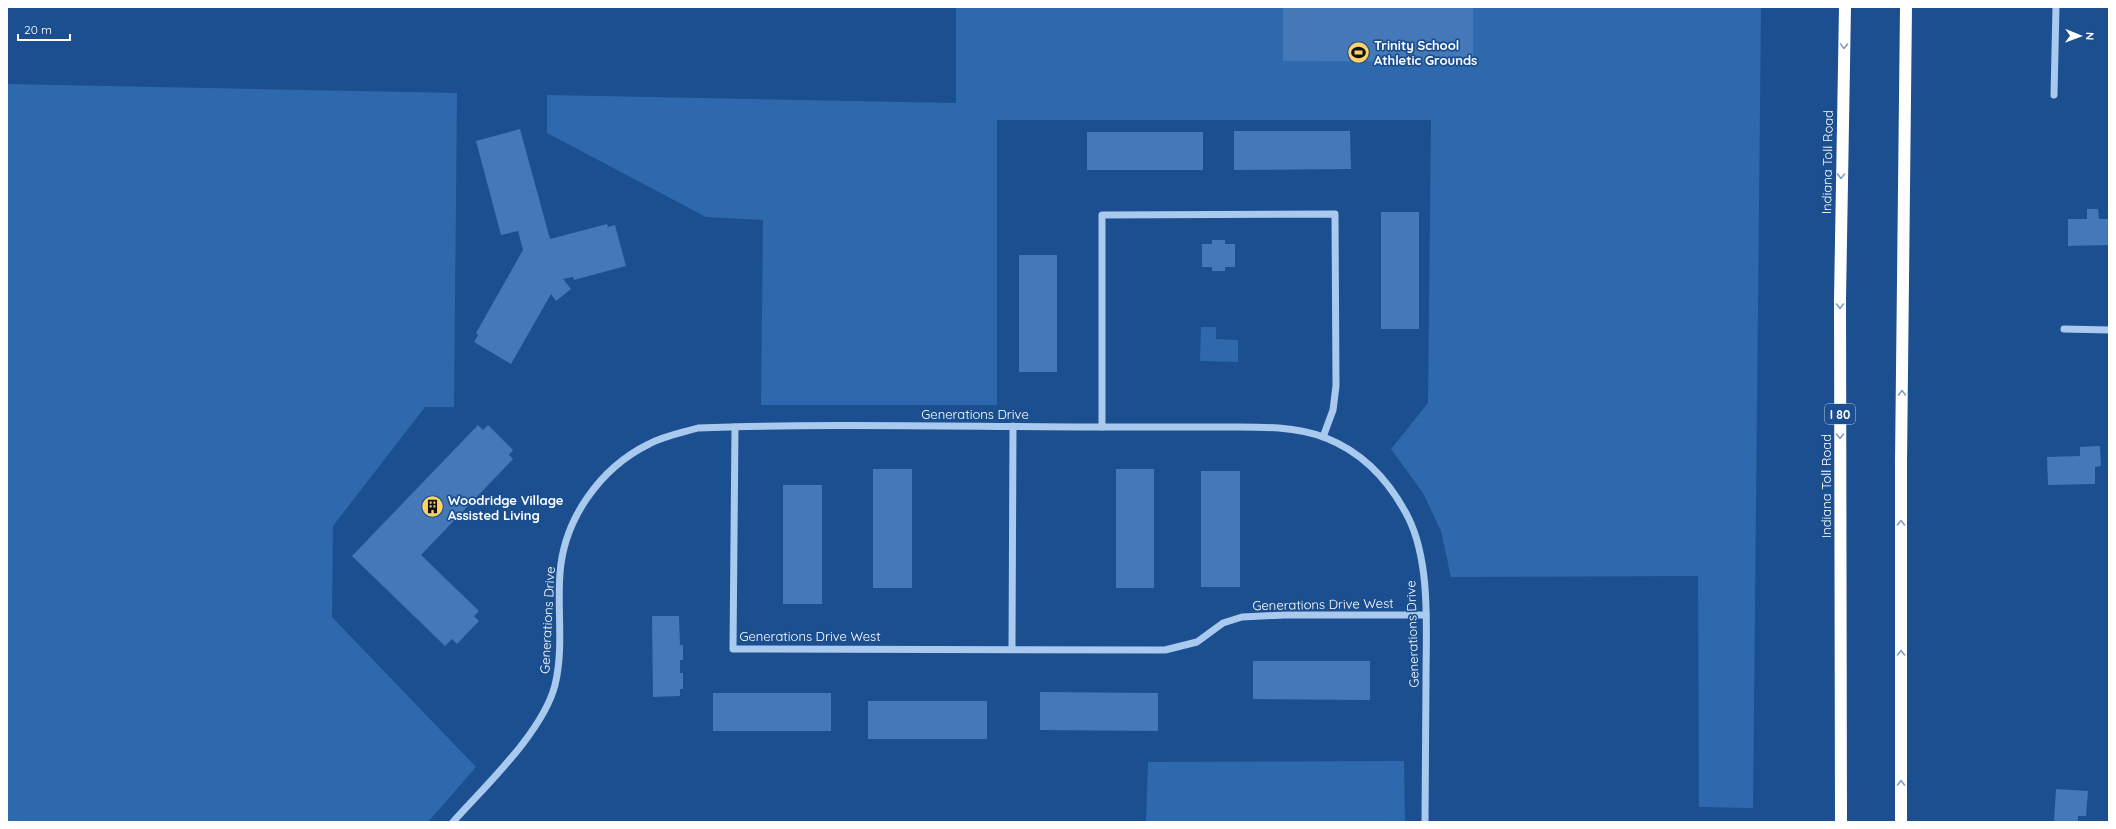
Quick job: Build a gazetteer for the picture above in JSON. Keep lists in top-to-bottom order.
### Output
{
  "streets": {
    "highway": ["Indiana Toll Road", "I 80"],
    "street": ["Generations Drive", "Generations Drive West"]
  },
  "crossings": [
    ["Generations Drive", "Generations Drive West"]
  ],
  "places": {
    "sports": ["Trinity School Athletic Grounds"],
    "building": ["Woodridge Village Assisted Living"]
  },
  "scale_bar": "20 m",
  "north": "right"
}
